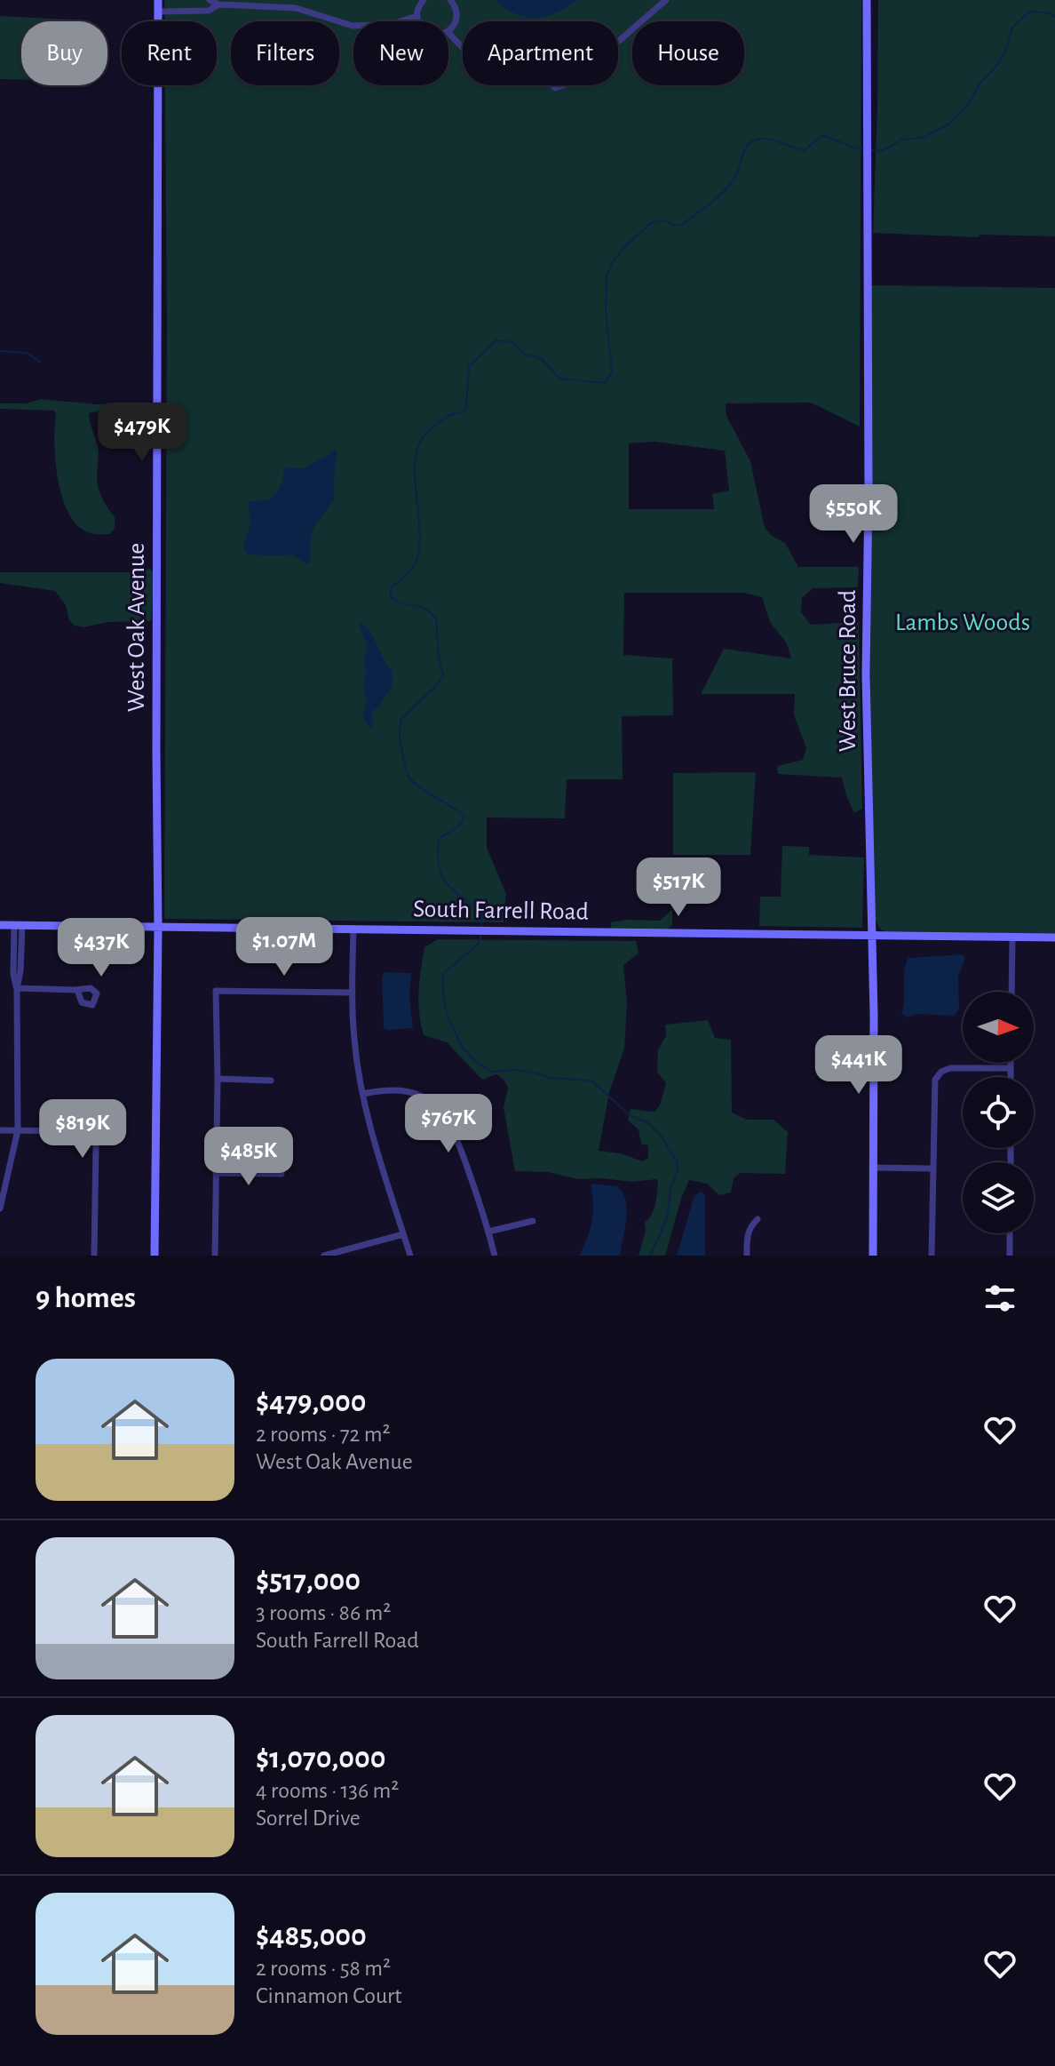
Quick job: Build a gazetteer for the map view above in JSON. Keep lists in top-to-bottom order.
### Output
{
  "streets": {
    "street": ["West Oak Avenue", "West Bruce Road", "South Farrell Road"]
  },
  "crossings": [
    ["West Oak Avenue", "South Farrell Road"],
    ["West Bruce Road", "South Farrell Road"]
  ],
  "parks": ["Lambs Woods"],
  "north": "right",
  "page": {
    "chip": [
      "Buy",
      "Rent",
      "Filters",
      "New",
      "Apartment",
      "House"
    ],
    "price": [
      "$479K",
      "$550K",
      "$517K",
      "$1.07M",
      "$437K",
      "$441K",
      "$767K",
      "$819K",
      "$485K"
    ],
    "heading": "9 homes",
    "list": [
      {
        "name": "$479,000",
        "note": "2 rooms · 72 m² · West Oak Avenue"
      },
      {
        "name": "$517,000",
        "note": "3 rooms · 86 m² · South Farrell Road"
      },
      {
        "name": "$1,070,000",
        "note": "4 rooms · 136 m² · Sorrel Drive"
      },
      {
        "name": "$485,000",
        "note": "2 rooms · 58 m² · Cinnamon Court"
      }
    ]
  }
}
